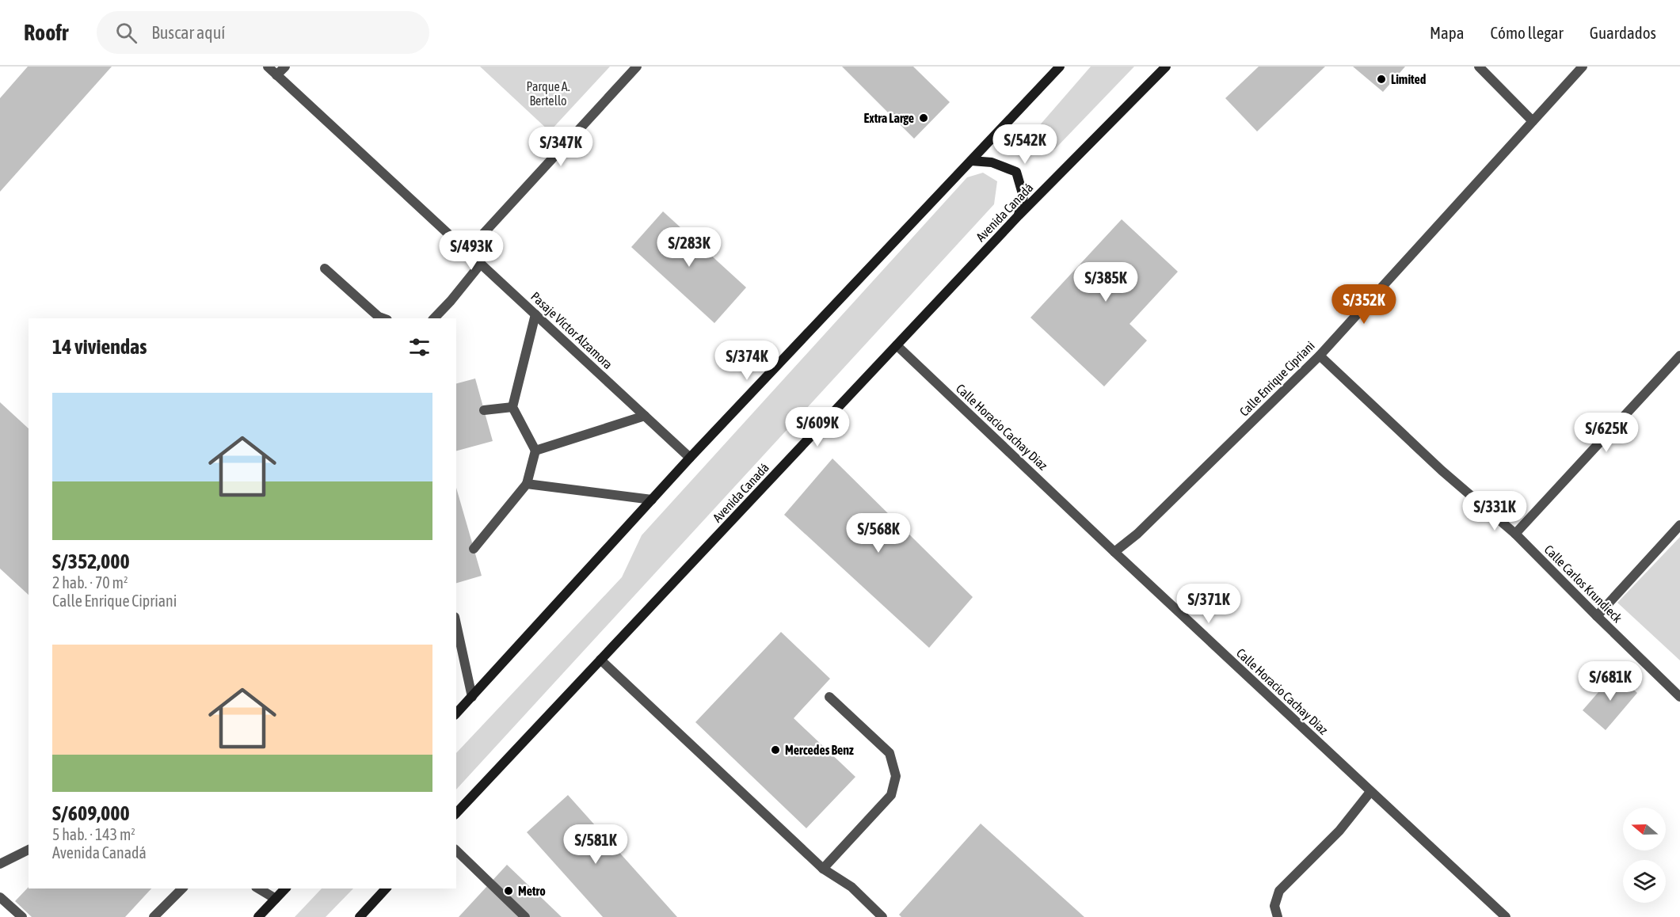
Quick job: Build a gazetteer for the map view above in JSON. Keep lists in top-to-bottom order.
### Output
{
  "streets": {
    "main road": ["Avenida Canadá"],
    "street": [
      "Pasaje Víctor Alzamora",
      "Calle Enrique Cipriani",
      "Calle Horacio Cachay Diaz",
      "Calle Carlos Krundieck"
    ]
  },
  "crossings": [
    ["Avenida Canadá", "Calle Horacio Cachay Diaz"],
    ["Calle Enrique Cipriani", "Calle Horacio Cachay Diaz"],
    ["Calle Enrique Cipriani", "Calle Carlos Krundieck"]
  ],
  "parks": ["Parque A. Bertello"],
  "places": [
    "Limited",
    "Extra Large",
    "Mercedes Benz",
    "Metro"
  ],
  "north": "left",
  "page": {
    "header": "Roofr",
    "search": "Buscar aquí",
    "nav": ["Mapa", "Cómo llegar", "Guardados"],
    "price": [
      "S/542K",
      "S/347K",
      "S/283K",
      "S/493K",
      "S/385K",
      "S/352K",
      "S/374K",
      "S/609K",
      "S/625K",
      "S/331K",
      "S/568K",
      "S/371K",
      "S/681K",
      "S/581K"
    ],
    "heading": "14 viviendas",
    "list": [
      {
        "name": "S/352,000",
        "note": "2 hab. · 70 m² · Calle Enrique Cipriani"
      },
      {
        "name": "S/609,000",
        "note": "5 hab. · 143 m² · Avenida Canadá"
      }
    ]
  }
}
